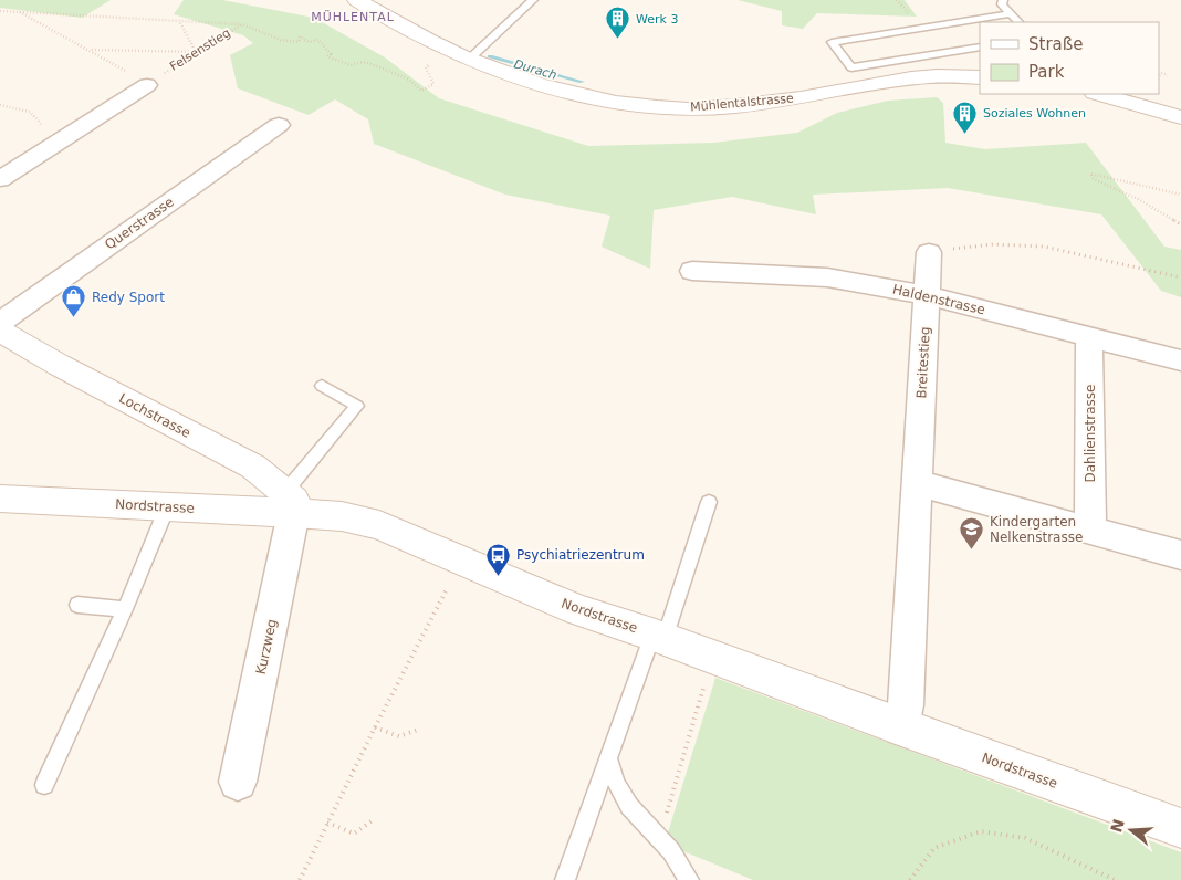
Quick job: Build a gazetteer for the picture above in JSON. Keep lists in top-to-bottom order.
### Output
{
  "streets": {
    "street": [
      "Mühlentalstrasse",
      "Querstrasse",
      "Haldenstrasse",
      "Breitestieg",
      "Lochstrasse",
      "Dahlienstrasse",
      "Nordstrasse",
      "Kurzweg"
    ],
    "path": ["Felsenstieg"]
  },
  "crossings": [
    ["Felsenstieg", "Mühlentalstrasse"],
    ["Haldenstrasse", "Breitestieg"],
    ["Haldenstrasse", "Dahlienstrasse"],
    ["Breitestieg", "Nordstrasse"],
    ["Lochstrasse", "Nordstrasse"],
    ["Lochstrasse", "Kurzweg"],
    ["Nordstrasse", "Kurzweg"]
  ],
  "districts": ["MÜHLENTAL"],
  "water": ["Durach"],
  "places": {
    "building": ["Werk 3", "Soziales Wohnen"],
    "shop": ["Redy Sport"],
    "school or university": ["Kindergarten Nelkenstrasse"],
    "bus stop": ["Psychiatriezentrum"]
  },
  "legend": ["Straße", "Park"],
  "north": "left"
}
